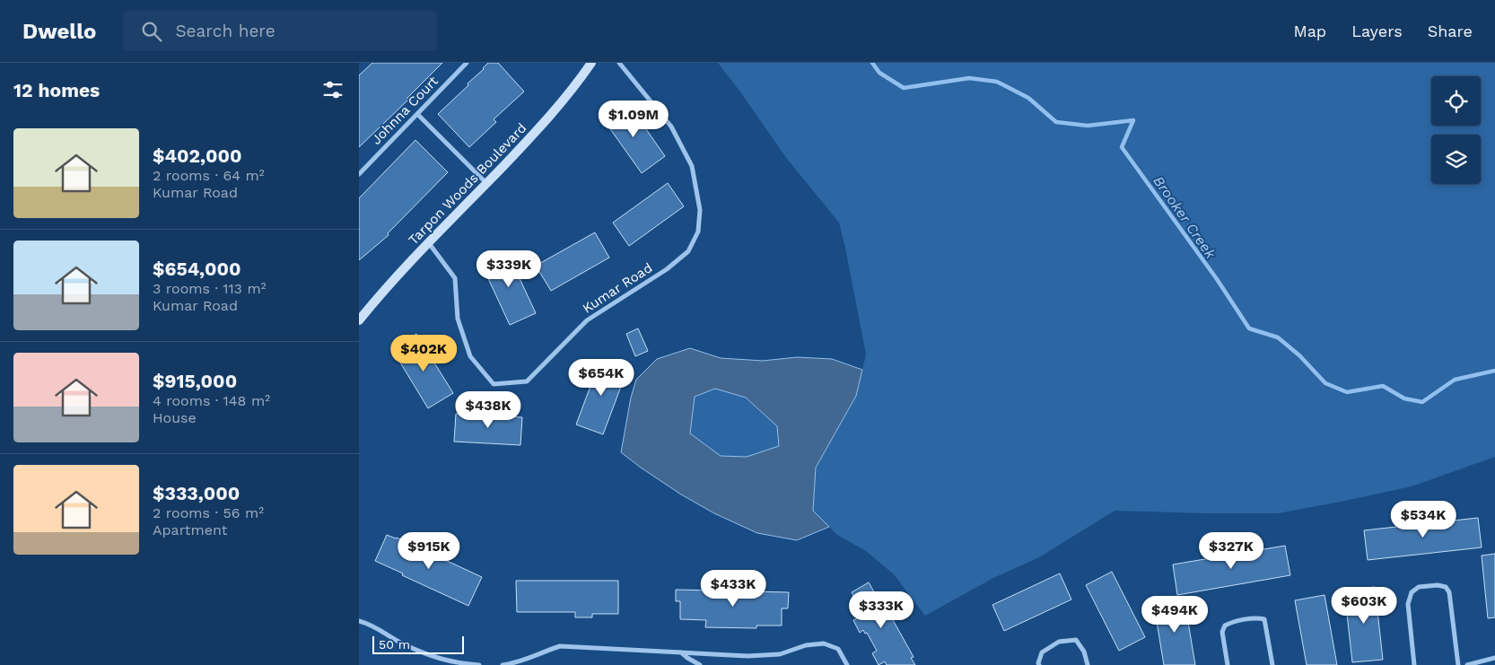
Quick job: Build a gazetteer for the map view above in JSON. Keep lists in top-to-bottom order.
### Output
{
  "streets": {
    "street": ["Johnna Court", "Tarpon Woods Boulevard", "Kumar Road"]
  },
  "crossings": [
    ["Tarpon Woods Boulevard", "Kumar Road"]
  ],
  "water": ["Brooker Creek"],
  "scale_bar": "50 m",
  "page": {
    "header": "Dwello",
    "search": "Search here",
    "nav": ["Map", "Layers", "Share"],
    "heading": "12 homes",
    "price": [
      "$1.09M",
      "$339K",
      "$402K",
      "$654K",
      "$438K",
      "$534K",
      "$915K",
      "$327K",
      "$433K",
      "$603K",
      "$333K",
      "$494K"
    ],
    "list": [
      {
        "name": "$402,000",
        "note": "2 rooms · 64 m² · Kumar Road"
      },
      {
        "name": "$654,000",
        "note": "3 rooms · 113 m² · Kumar Road"
      },
      {
        "name": "$915,000",
        "note": "4 rooms · 148 m² · House"
      },
      {
        "name": "$333,000",
        "note": "2 rooms · 56 m² · Apartment"
      }
    ],
    "scale": "50 m"
  }
}
